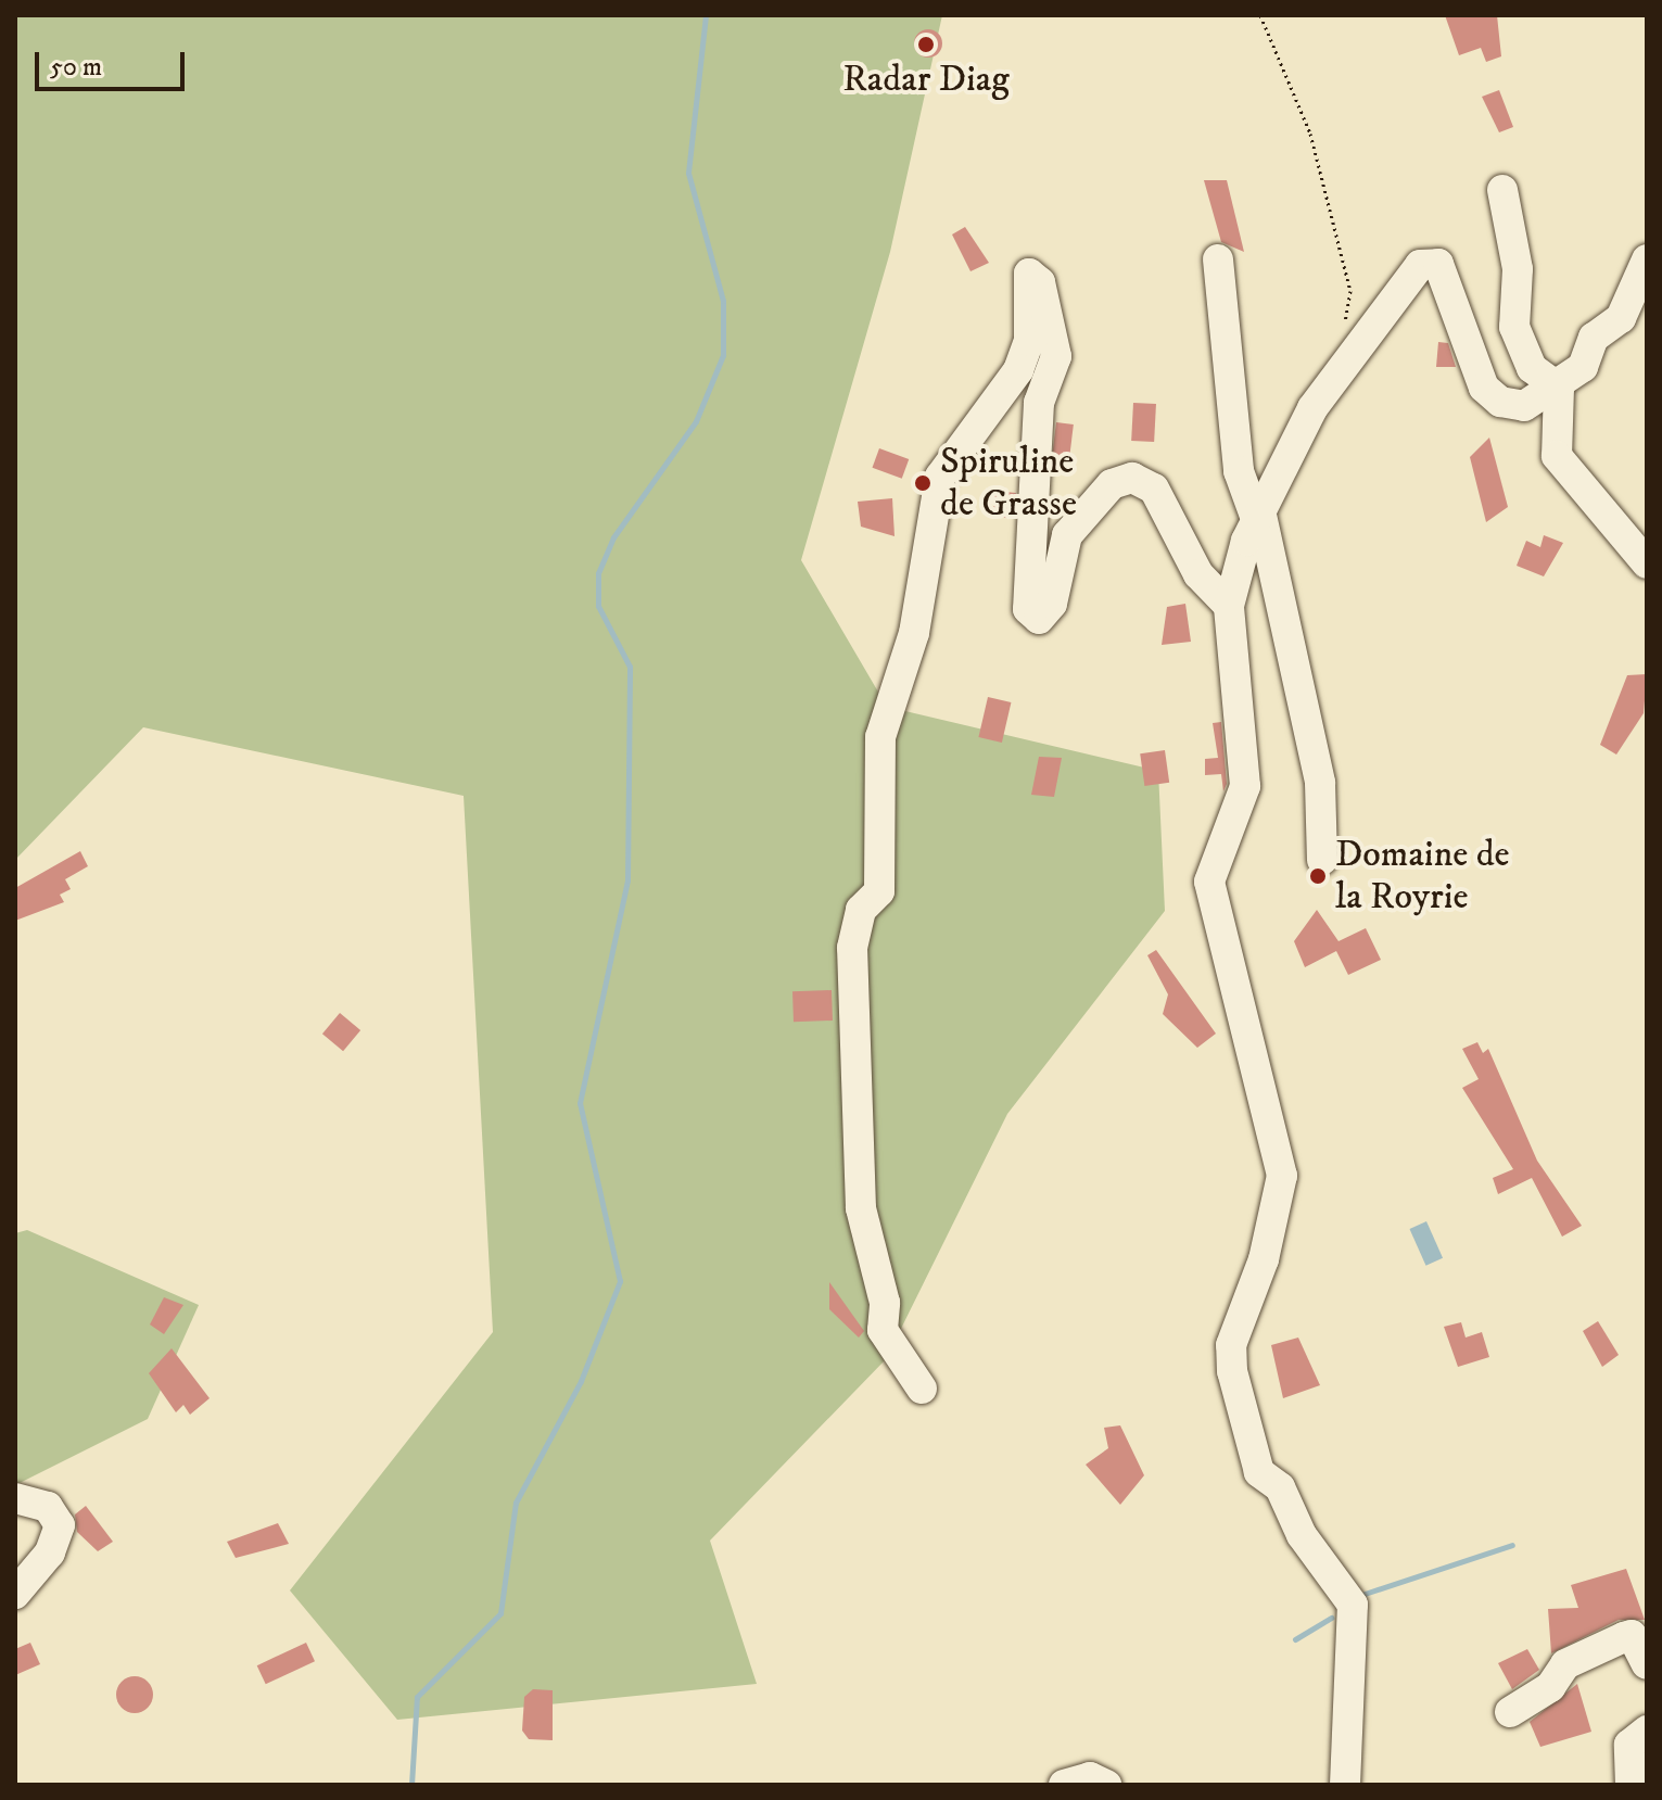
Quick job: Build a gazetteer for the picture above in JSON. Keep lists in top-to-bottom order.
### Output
{
  "places": ["Radar Diag", "Spiruline de Grasse", "Domaine de la Royrie"],
  "scale_bar": "50 m"
}
